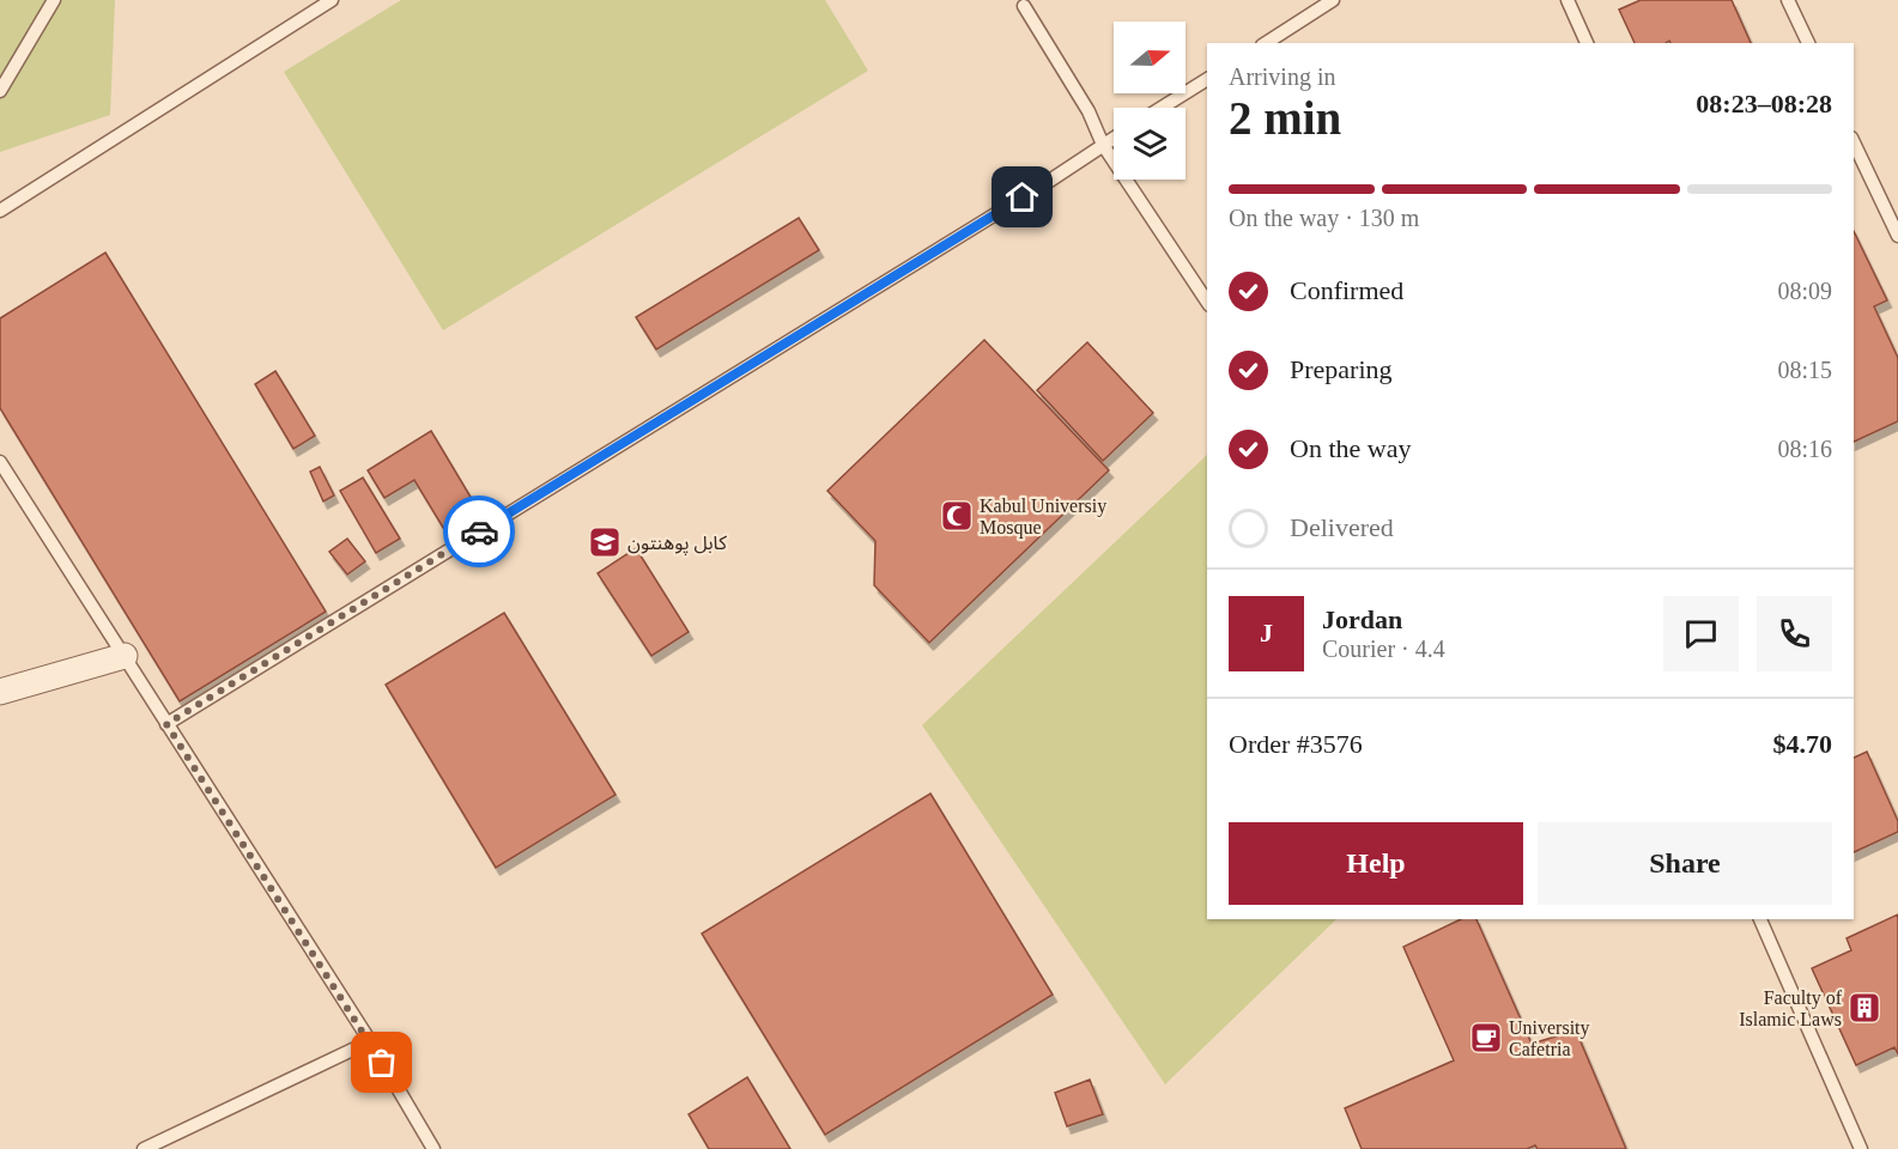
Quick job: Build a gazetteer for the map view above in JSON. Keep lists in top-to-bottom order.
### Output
{
  "places": {
    "mosque": ["Kabul Universiy Mosque"],
    "school or university": ["کابل پوهنتون"],
    "building": ["Faculty of Islamic Laws"],
    "cafe": ["University Cafetria"]
  },
  "north": "right",
  "page": {
    "heading": ["2 min", "Arriving in", "08:23–08:28"],
    "panel": [
      "Jordan",
      "Courier · 4.4",
      "Order #3576",
      "$4.70"
    ],
    "bar": "On the way · 130 m",
    "list": [
      ["Confirmed", "08:09"],
      ["Preparing", "08:15"],
      ["On the way", "08:16"],
      "Delivered"
    ],
    "round": "J",
    "buttons": ["Help", "Share"]
  }
}
